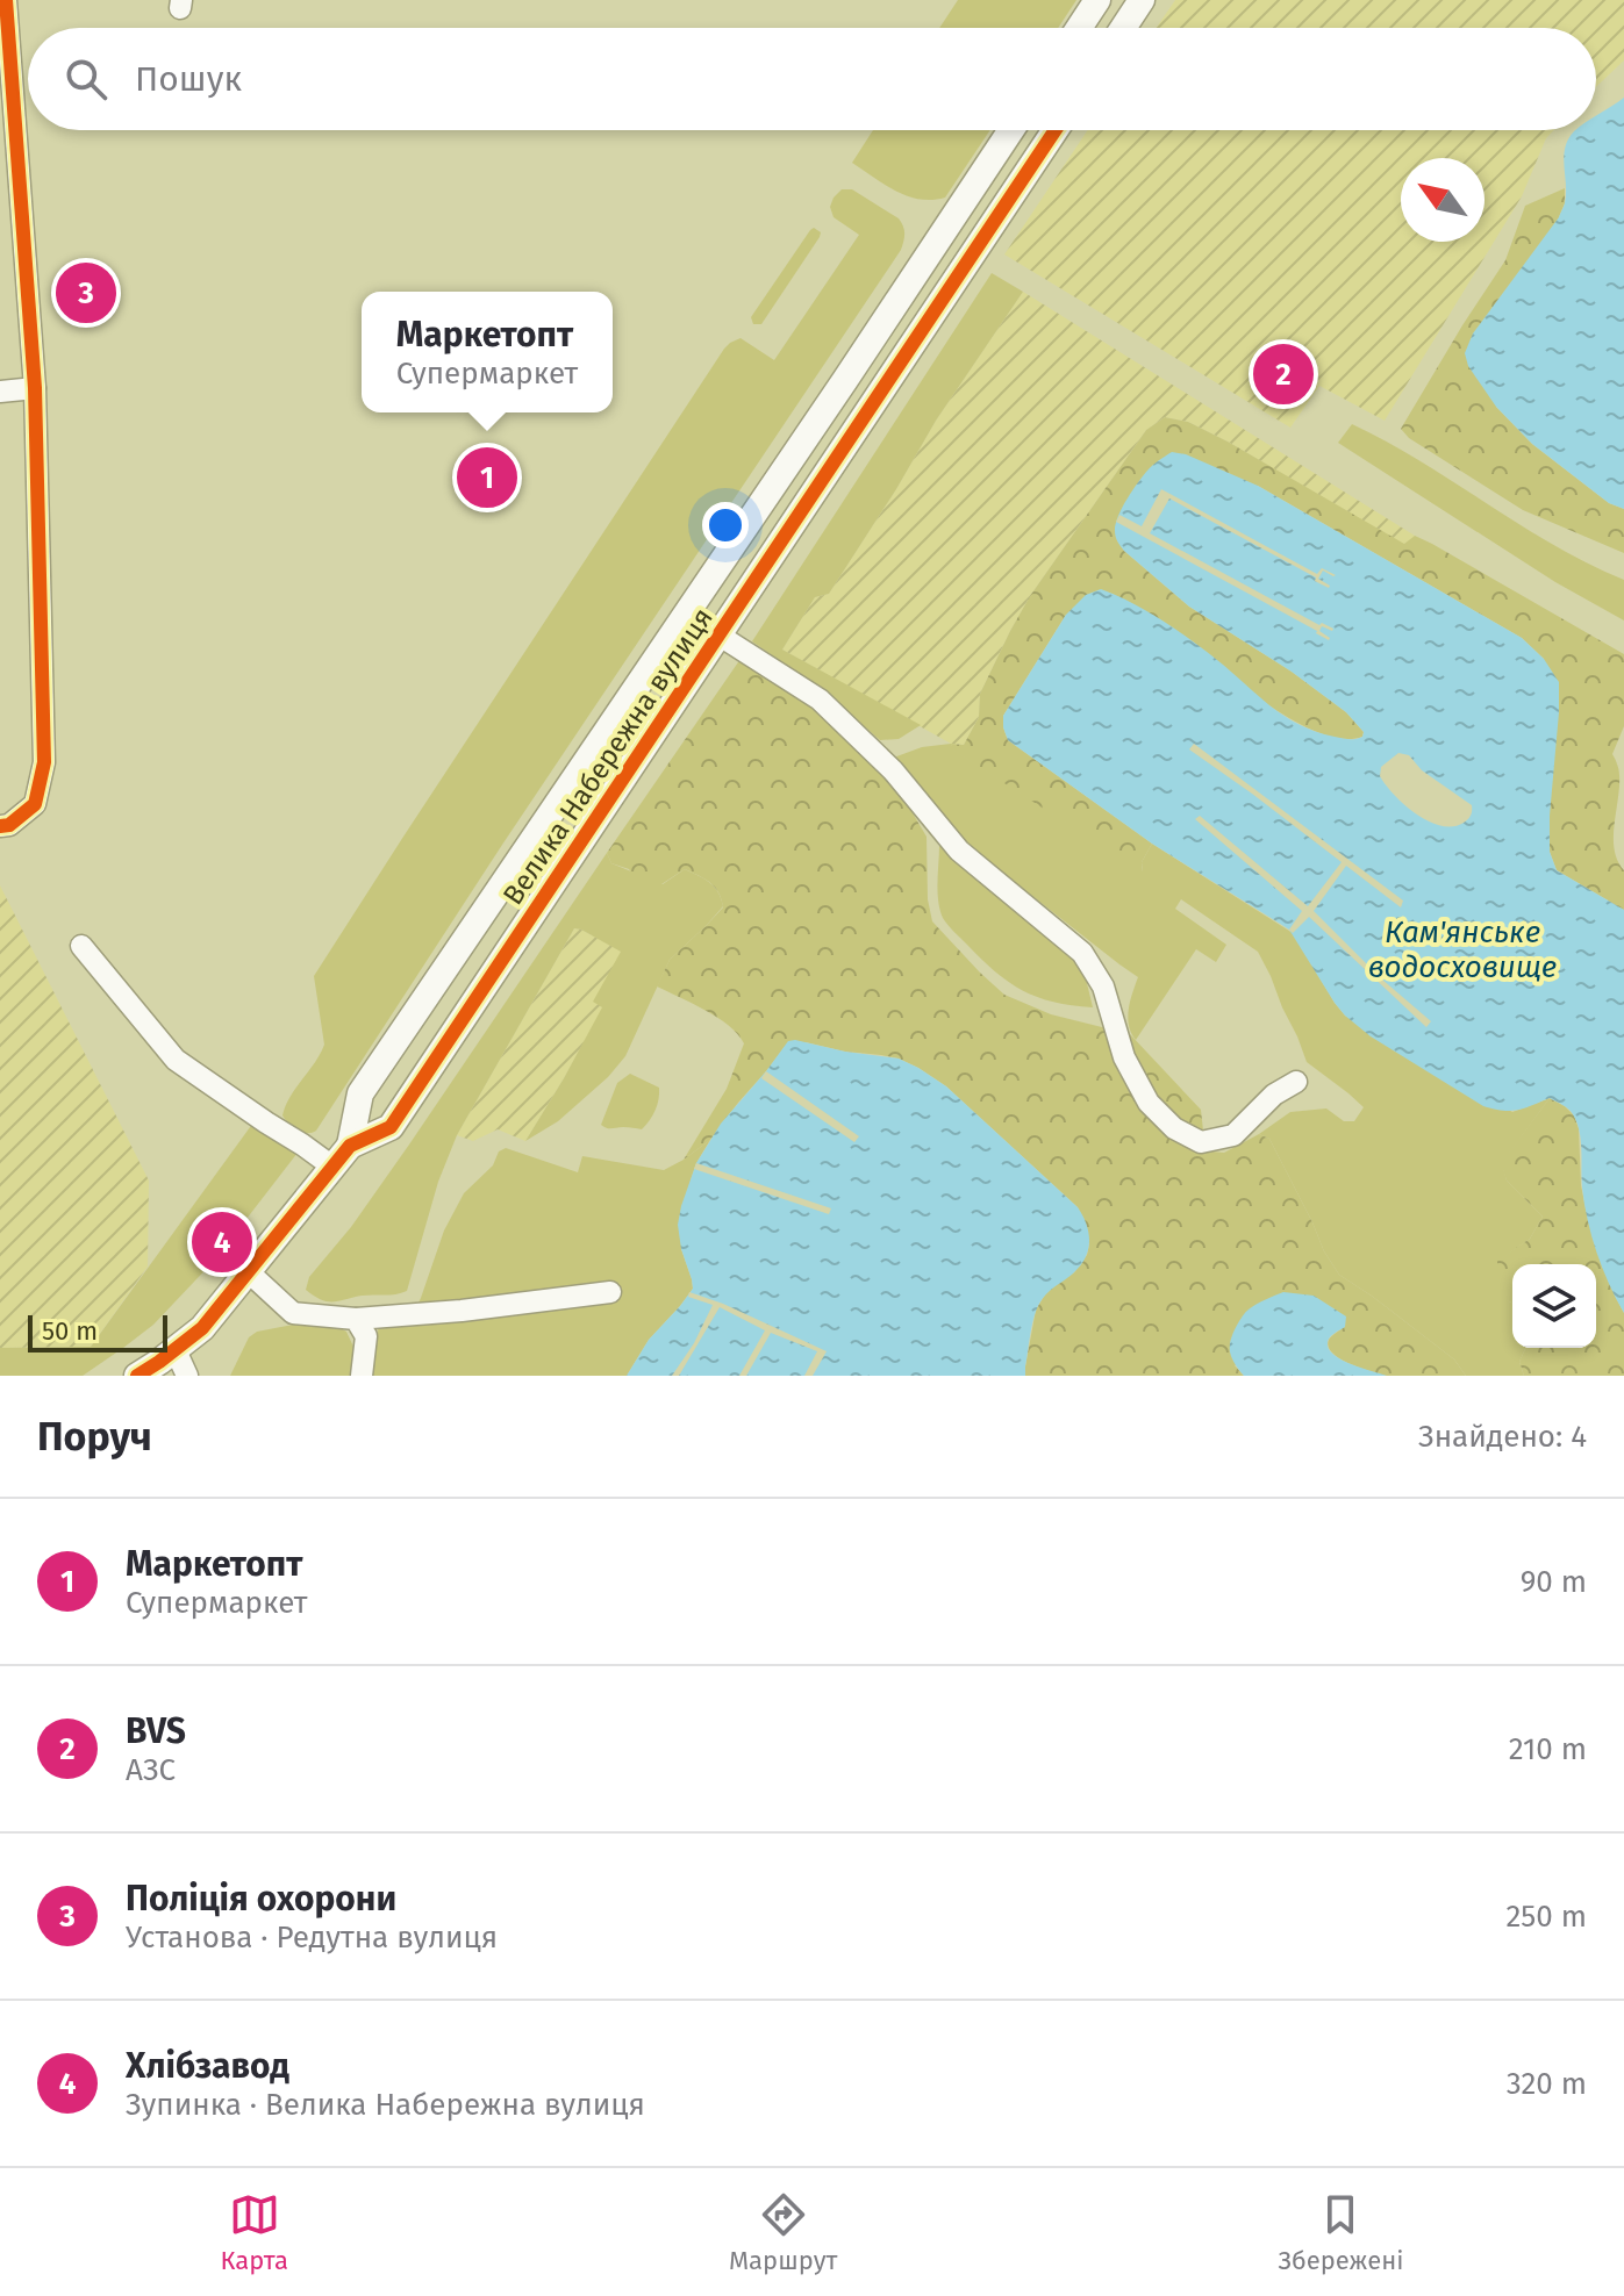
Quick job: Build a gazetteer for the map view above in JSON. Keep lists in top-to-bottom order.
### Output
{
  "streets": {
    "street": ["Велика Набережна вулиця"]
  },
  "water": ["Кам'янське водосховище"],
  "scale_bar": "50 m",
  "north": "top left",
  "page": {
    "search": "Пошук",
    "pins": [
      "3",
      "2",
      "1",
      "4"
    ],
    "popup": ["Маркетопт", "Супермаркет"],
    "scale": "50 m",
    "heading": ["Поруч", "Знайдено: 4"],
    "list": [
      {
        "mark": "1",
        "name": "Маркетопт",
        "note": "Супермаркет",
        "value": "90 m"
      },
      {
        "mark": "2",
        "name": "BVS",
        "note": "АЗС",
        "value": "210 m"
      },
      {
        "mark": "3",
        "name": "Поліція охорони",
        "note": "Установа · Редутна вулиця",
        "value": "250 m"
      },
      {
        "mark": "4",
        "name": "Хлібзавод",
        "note": "Зупинка · Велика Набережна вулиця",
        "value": "320 m"
      }
    ],
    "nav": ["Карта", "Маршрут", "Збережені"]
  }
}
